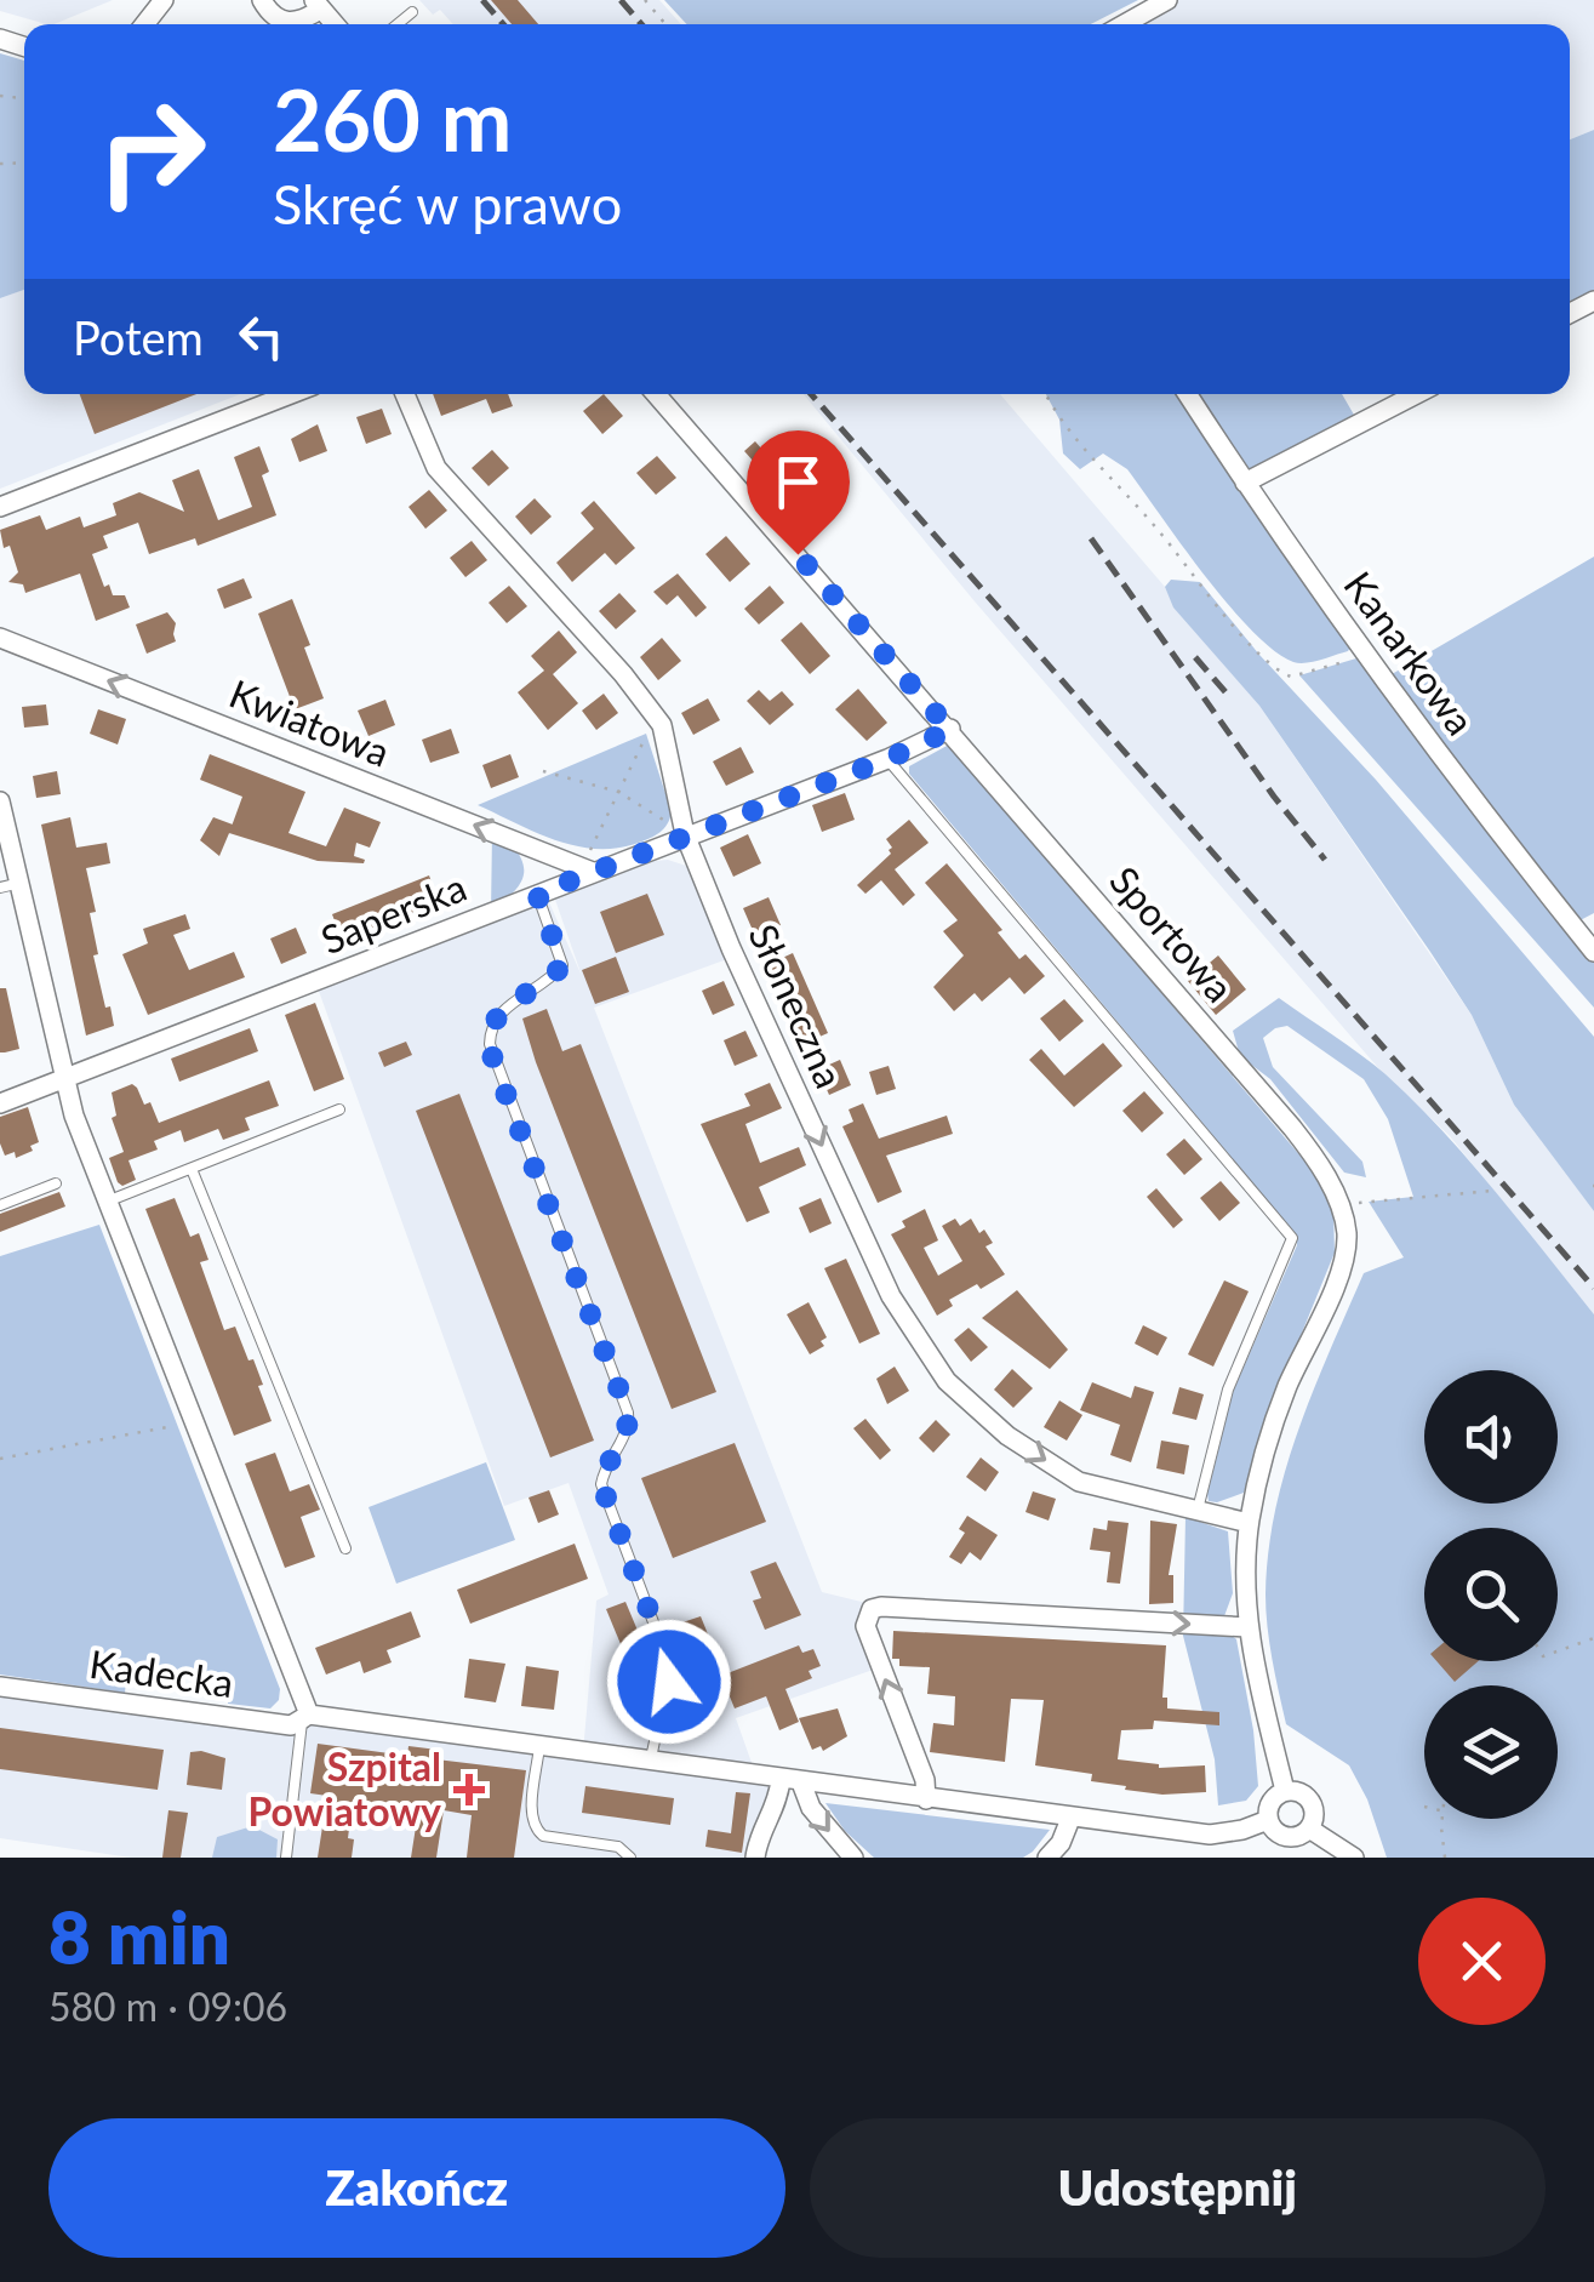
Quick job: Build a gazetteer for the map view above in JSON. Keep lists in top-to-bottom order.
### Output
{
  "streets": {
    "street": [
      "Kanarkowa",
      "Kwiatowa",
      "Saperska",
      "Sportowa",
      "Słoneczna",
      "Kadecka"
    ]
  },
  "crossings": [
    ["Kwiatowa", "Saperska"],
    ["Saperska", "Sportowa"],
    ["Saperska", "Słoneczna"],
    ["Sportowa", "Słoneczna"],
    ["Sportowa", "Kadecka"]
  ],
  "one_way": ["Kwiatowa", "Słoneczna"],
  "places": {
    "health": ["Szpital Powiatowy"]
  },
  "page": {
    "turn": ["260 m", "Skręć w prawo"],
    "then": "Potem",
    "heading": ["8 min", "580 m · 09:06"],
    "buttons": ["Zakończ", "Udostępnij"]
  }
}
